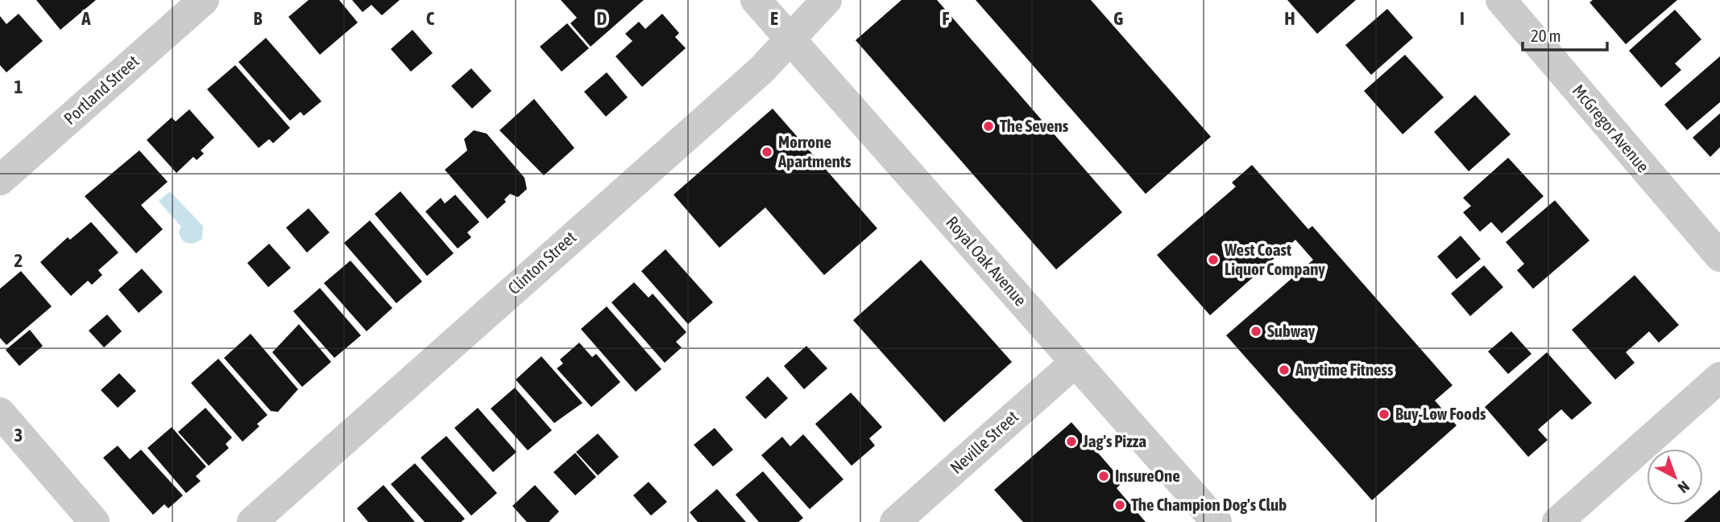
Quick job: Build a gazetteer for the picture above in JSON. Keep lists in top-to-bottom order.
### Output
{
  "streets": {
    "street": [
      "Portland Street",
      "McGregor Avenue",
      "Royal Oak Avenue",
      "Clinton Street",
      "Neville Street"
    ]
  },
  "crossings": [
    ["Royal Oak Avenue", "Clinton Street"],
    ["Royal Oak Avenue", "Neville Street"]
  ],
  "places": [
    "The Sevens",
    "Morrone Apartments",
    "West Coast Liquor Company",
    "Subway",
    "Anytime Fitness",
    "Buy-Low Foods",
    "Jag's Pizza",
    "InsureOne",
    "The Champion Dog's Club"
  ],
  "scale_bar": "20 m",
  "north": "bottom right",
  "grid": {
    "columns": [
      "A",
      "B",
      "C",
      "D",
      "E",
      "F",
      "G",
      "H",
      "I"
    ],
    "rows": ["1", "2", "3"]
  }
}
